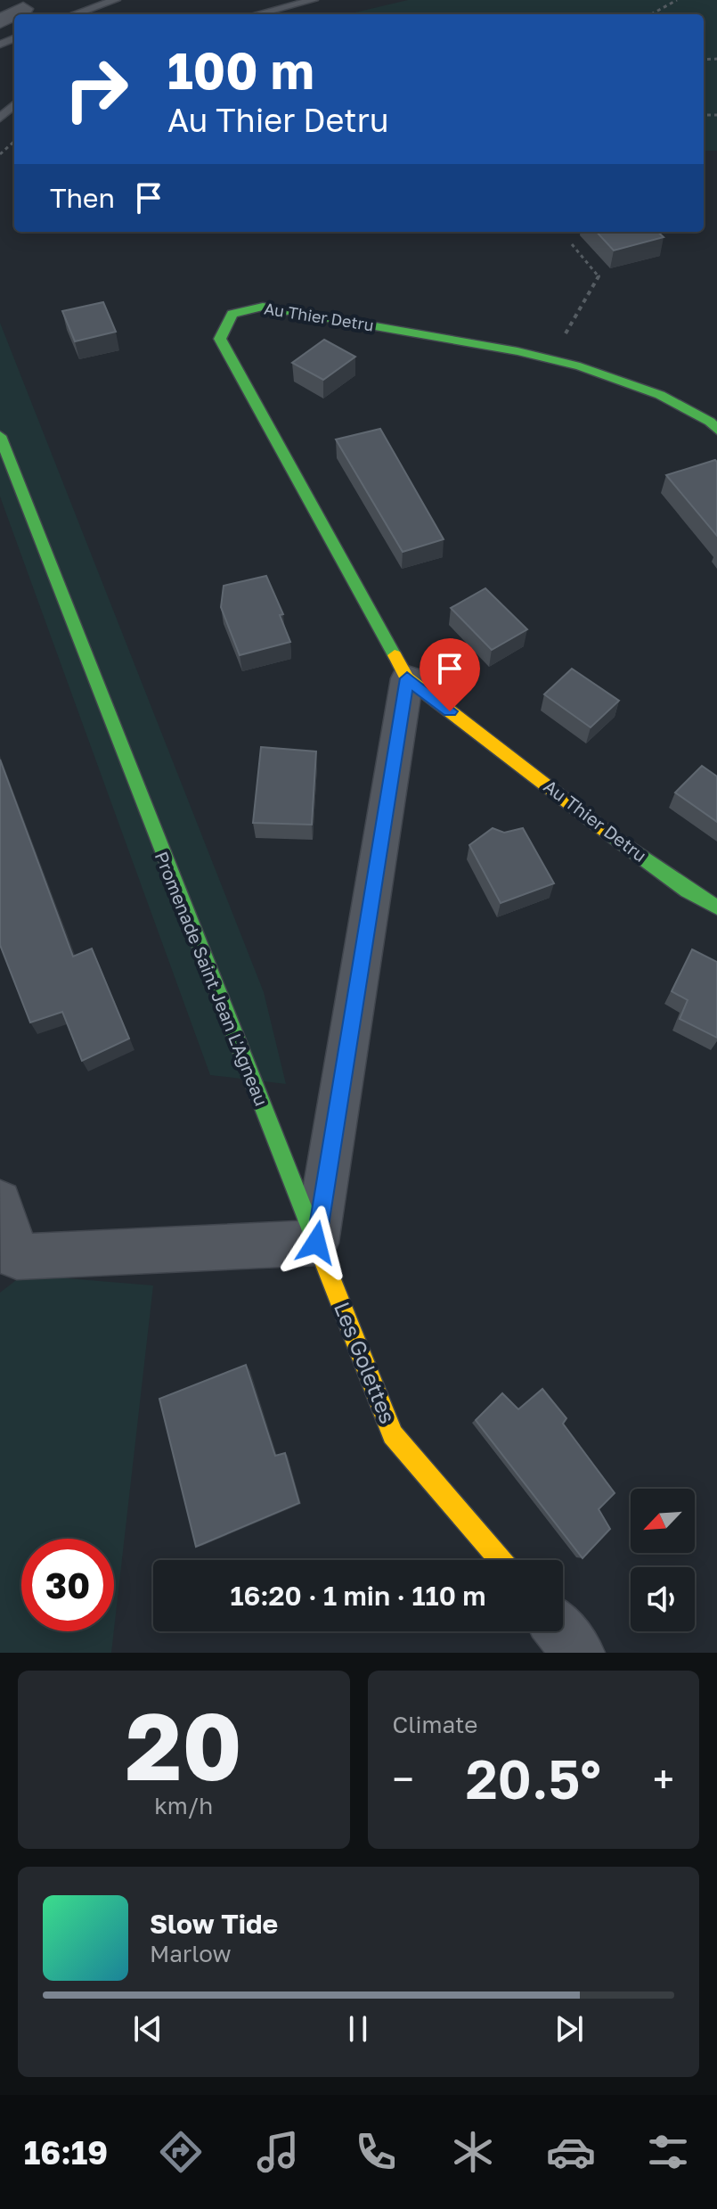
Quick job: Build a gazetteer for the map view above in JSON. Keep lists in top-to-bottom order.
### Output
{
  "streets": {
    "street": ["Au Thier Detru", "Promenade Saint Jean L'Agneau", "Les Golettes"]
  },
  "crossings": [
    ["Promenade Saint Jean L'Agneau", "Les Golettes"]
  ],
  "north": "bottom left",
  "page": {
    "turn": ["100 m", "Au Thier Detru"],
    "then": "Then",
    "limit": "30",
    "trip": "16:20 · 1 min · 110 m",
    "tile": [
      ["20", "km/h"],
      "Climate"
    ],
    "heat": ["−", "20.5°", "+"],
    "song": ["Slow Tide", "Marlow"],
    "tabs": "16:19"
  }
}
